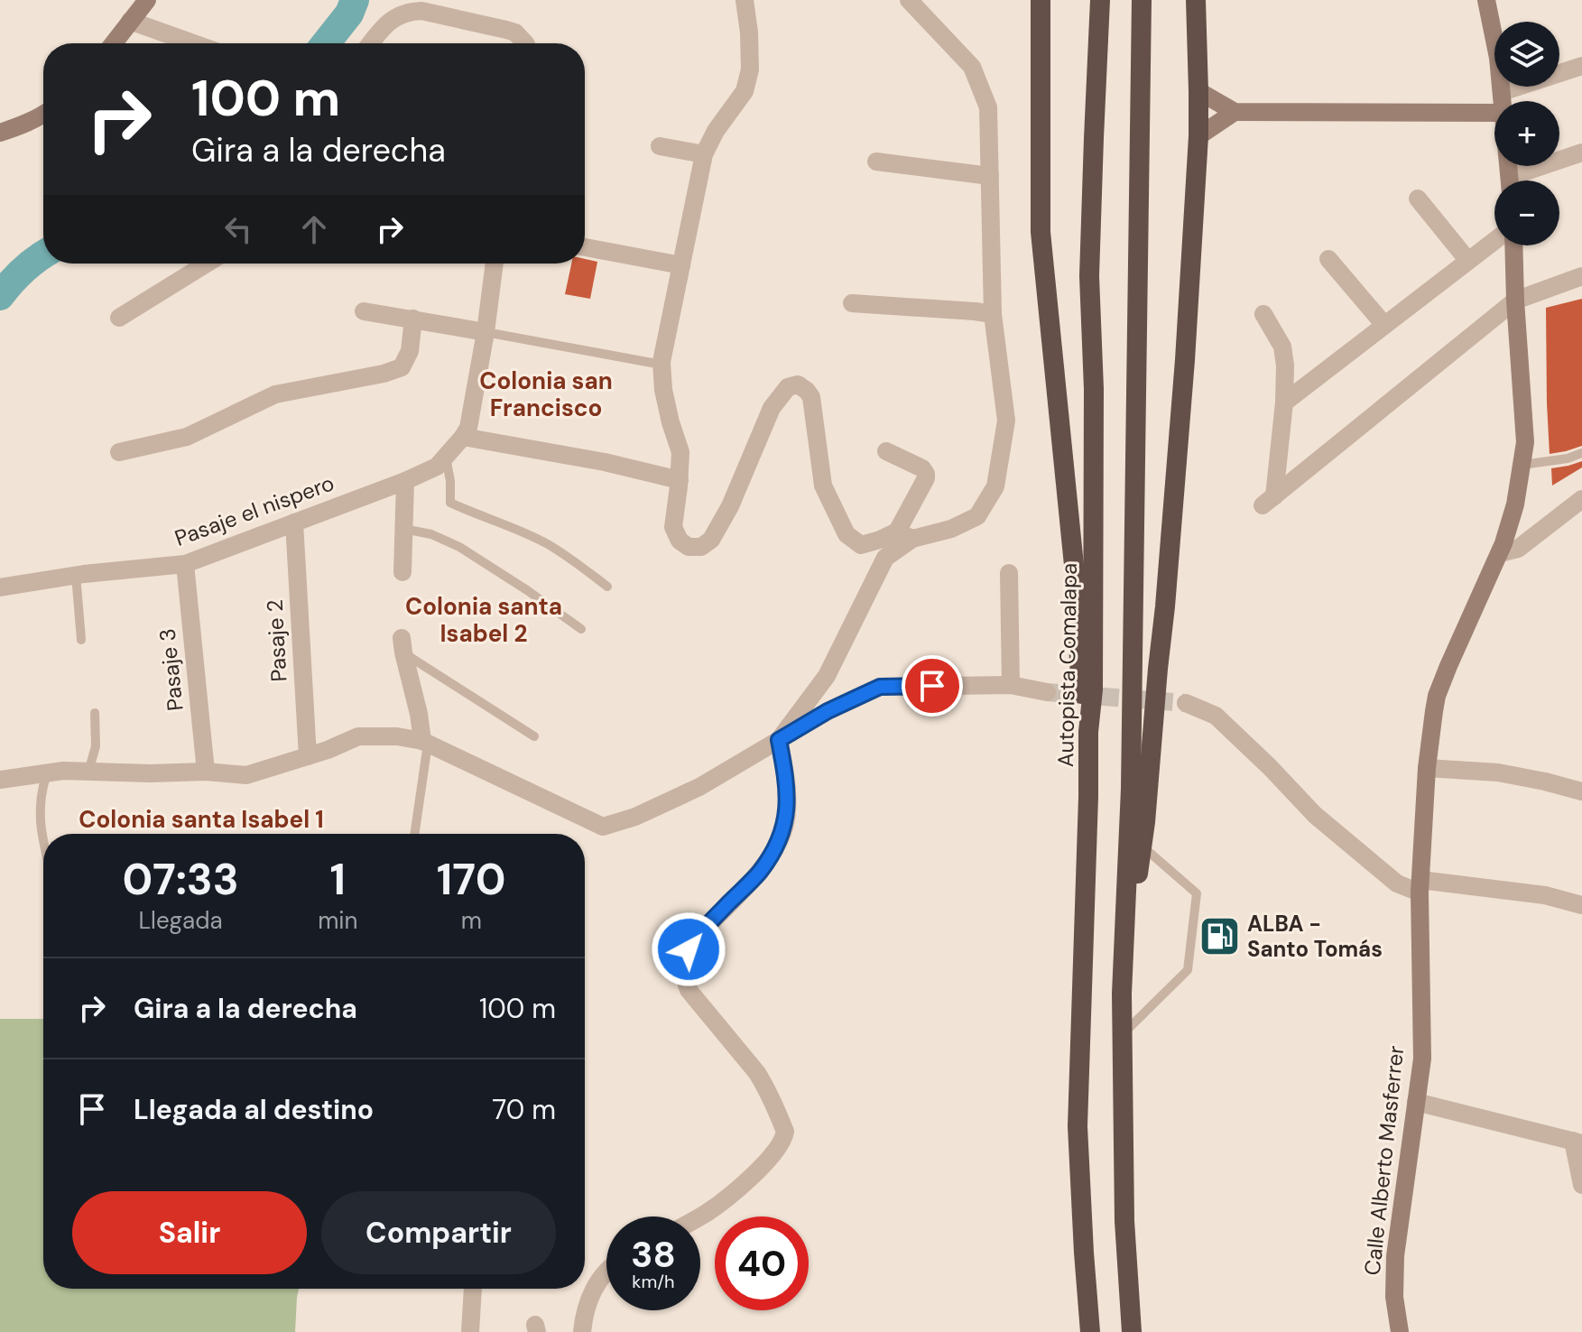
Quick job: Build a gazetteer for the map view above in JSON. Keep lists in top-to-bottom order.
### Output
{
  "streets": {
    "highway": ["Autopista Comalapa"],
    "main road": ["Calle Alberto Masferrer"],
    "street": ["Pasaje el nispero", "Pasaje 2", "Pasaje 3"]
  },
  "crossings": [
    ["Pasaje el nispero", "Pasaje 2"],
    ["Pasaje el nispero", "Pasaje 3"]
  ],
  "districts": ["Colonia san Francisco", "Colonia santa Isabel 2", "Colonia santa Isabel 1"],
  "places": {
    "fuel station": ["ALBA - Santo Tomás"]
  },
  "page": {
    "map_buttons": ["+", "−"],
    "turn": ["100 m", "Gira a la derecha"],
    "eta": [
      "07:33",
      "Llegada",
      "1",
      "min",
      "170",
      "m"
    ],
    "list": [
      {
        "name": "Gira a la derecha",
        "value": "100 m"
      },
      {
        "name": "Llegada al destino",
        "value": "70 m"
      }
    ],
    "buttons": ["Salir", "Compartir"],
    "speed": "38 km/h",
    "limit": "40"
  }
}
